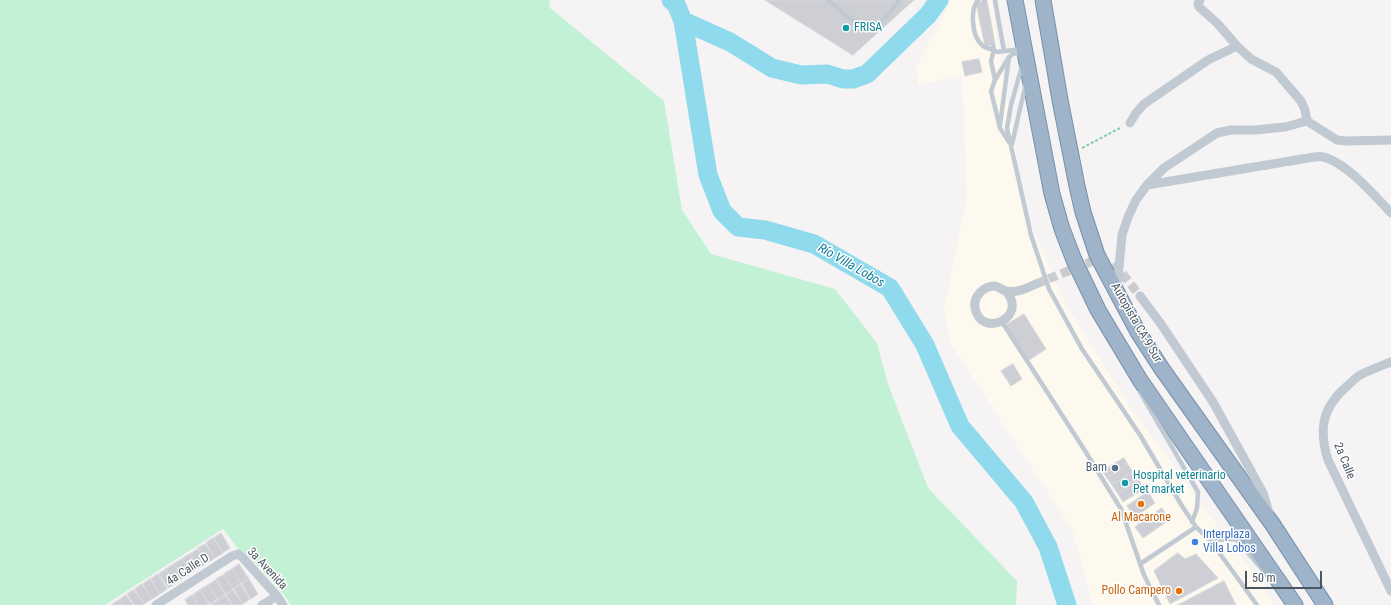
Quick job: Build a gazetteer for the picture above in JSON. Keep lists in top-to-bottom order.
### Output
{
  "streets": {
    "highway": ["Autopista CA-9 Sur"],
    "street": ["2a Calle", "3a Avenida", "4a Calle D"]
  },
  "crossings": [
    ["3a Avenida", "4a Calle D"]
  ],
  "water": ["Río Villa Lobos"],
  "places": [
    "FRISA",
    "Bam",
    "Hospital veterinario Pet market",
    "Al Macarone",
    "Interplaza Villa Lobos",
    "Pollo Campero"
  ],
  "scale_bar": "50 m"
}
